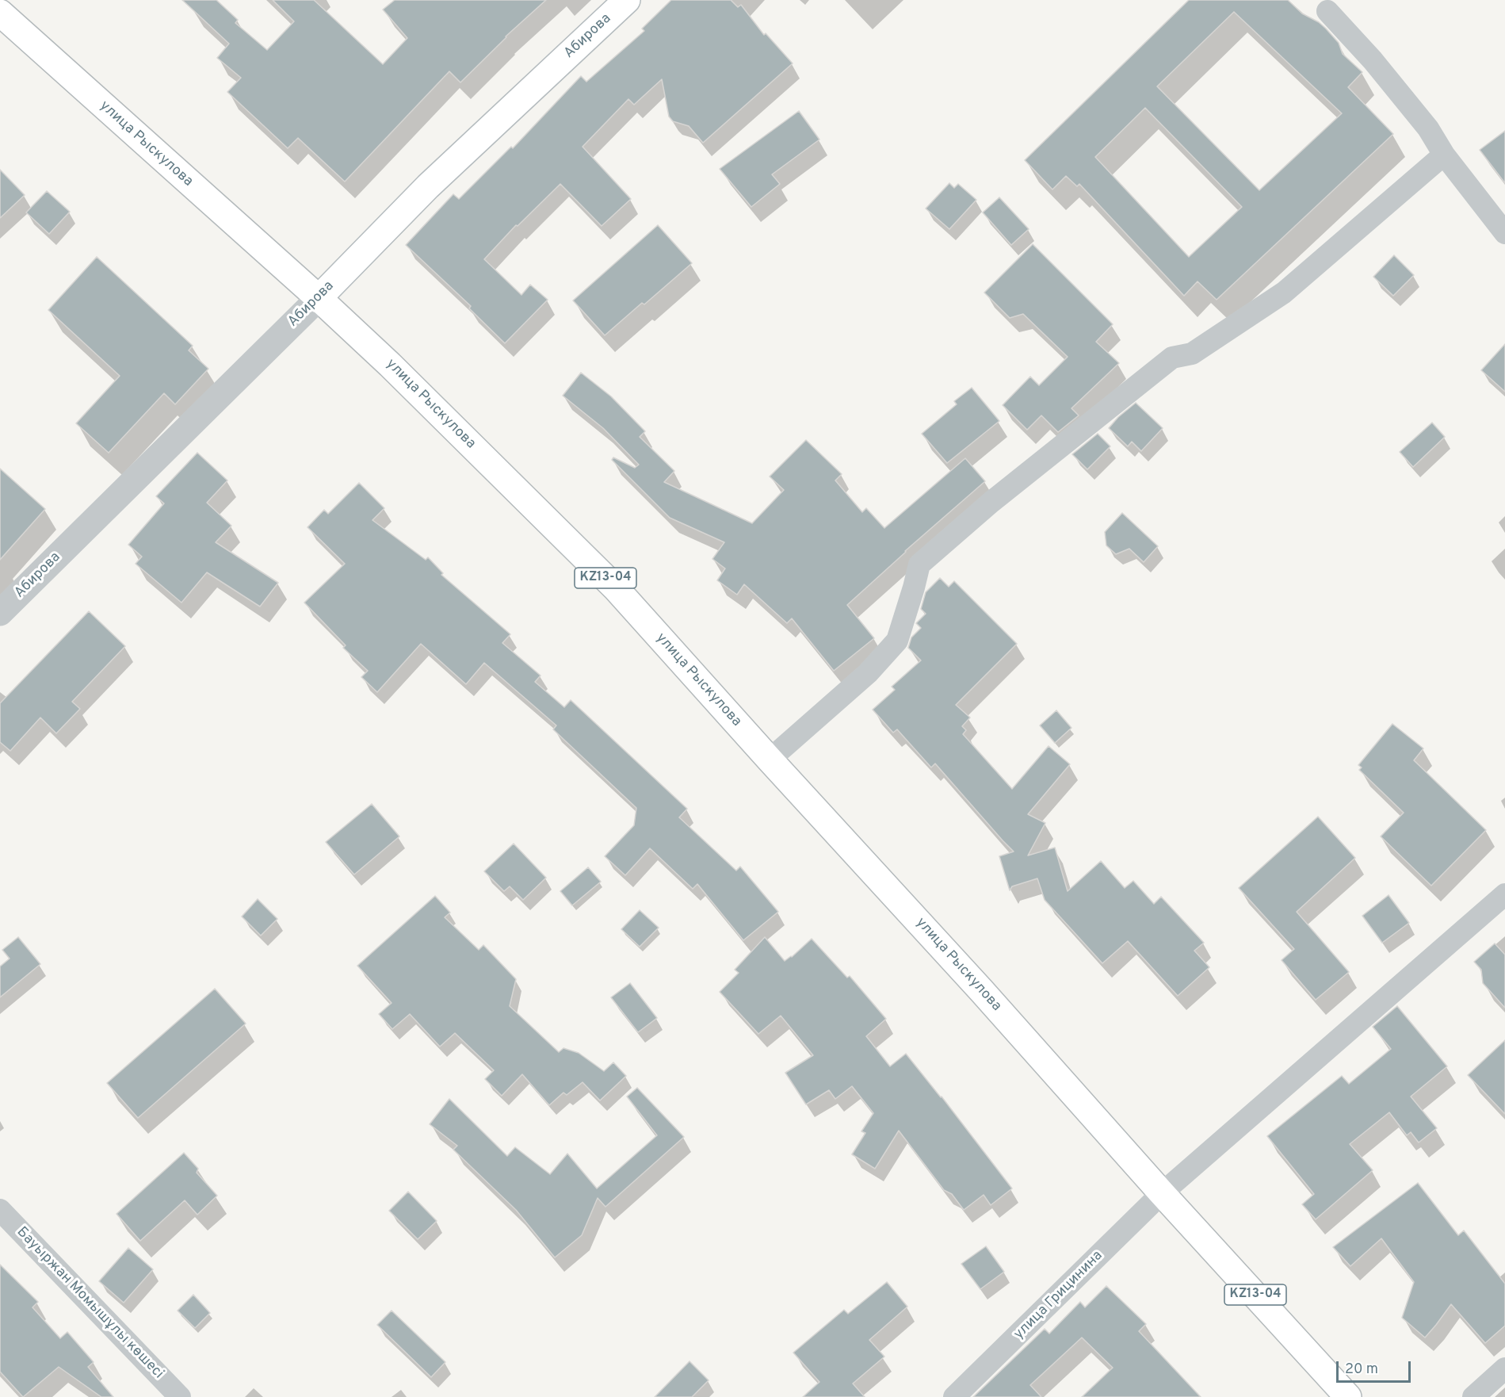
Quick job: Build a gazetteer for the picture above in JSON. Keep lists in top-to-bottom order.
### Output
{
  "streets": {
    "main road": ["Абирова", "улица Рыскулова", "KZ13-04"],
    "street": ["улица Грицинина", "Бауыржан Момышұлы көшесі"]
  },
  "crossings": [
    ["Абирова", "улица Рыскулова"],
    ["улица Рыскулова", "улица Грицинина"]
  ],
  "scale_bar": "20 m"
}
